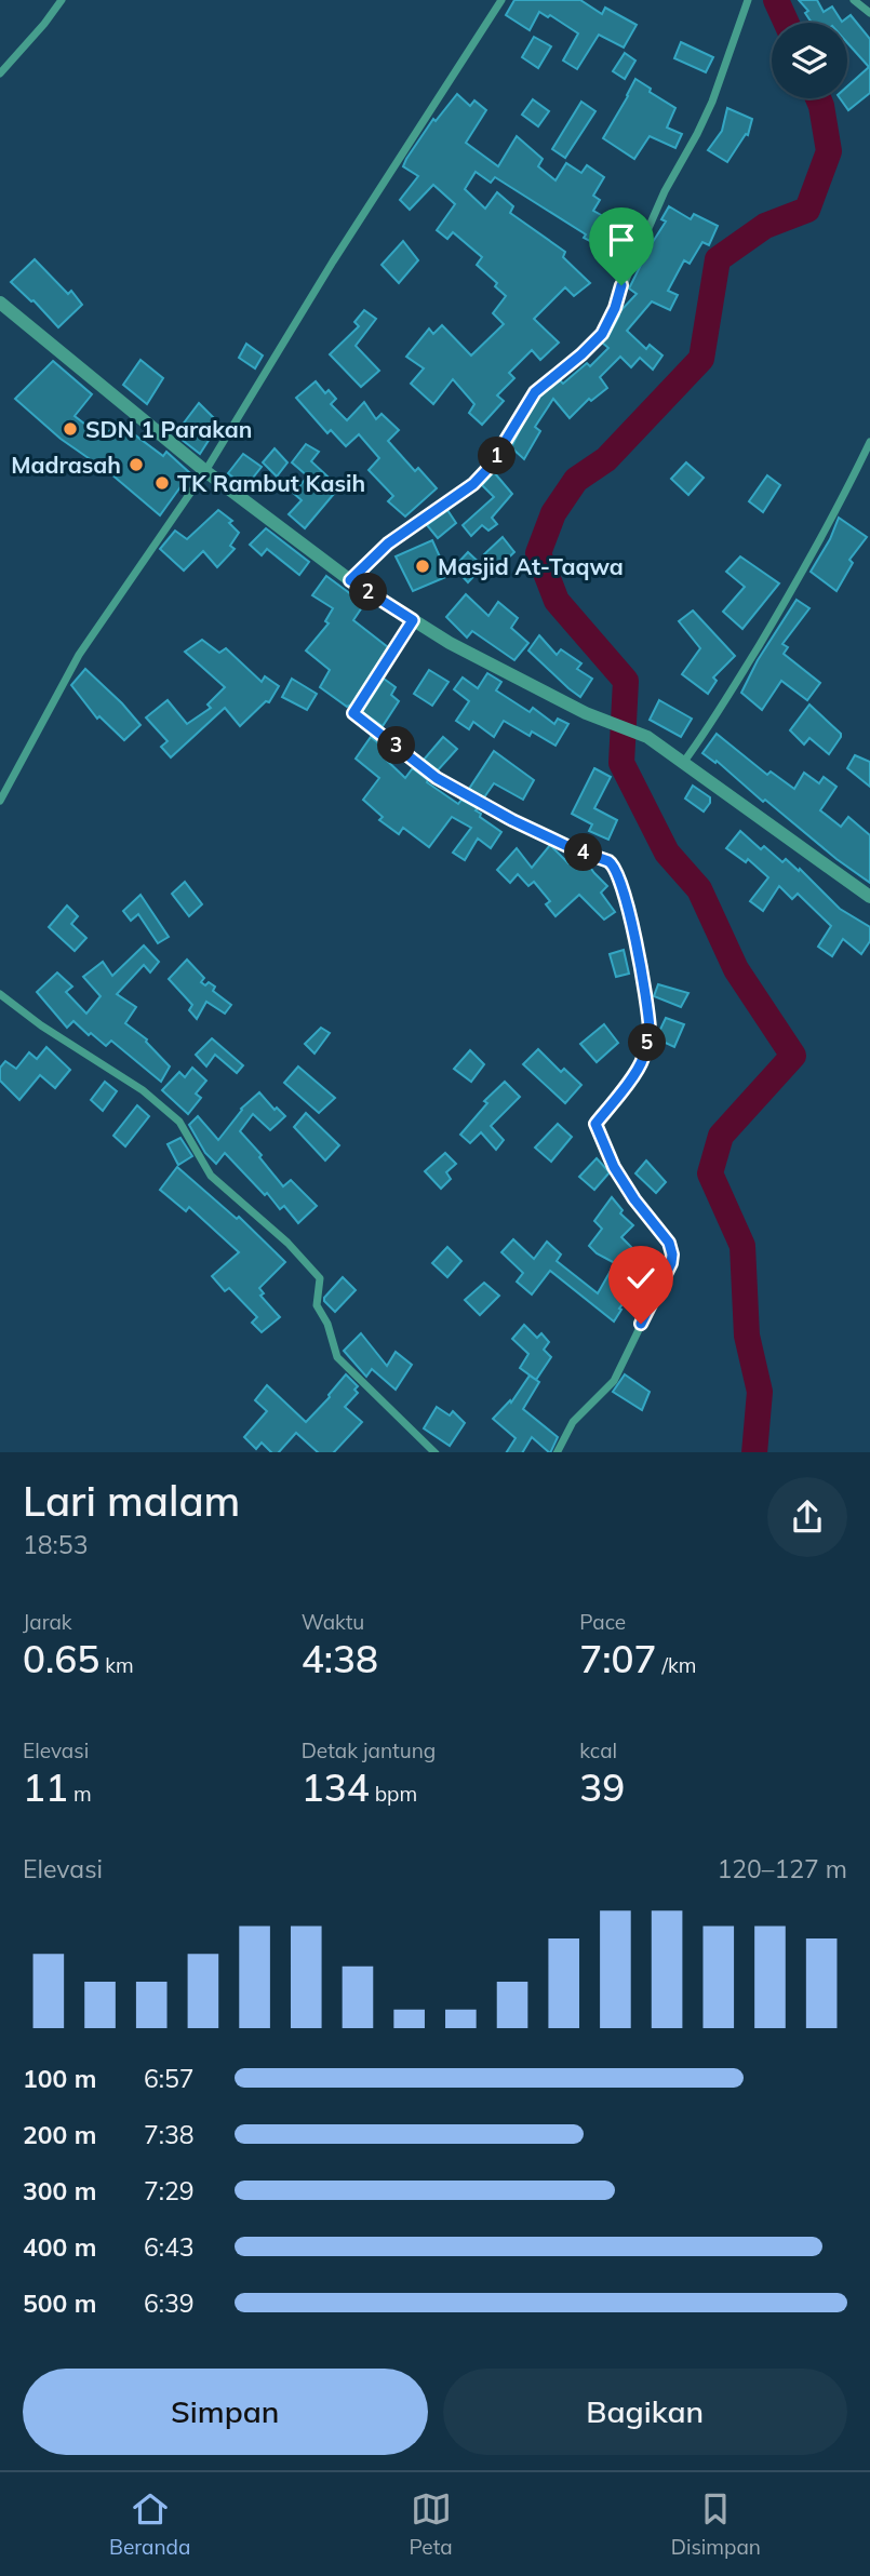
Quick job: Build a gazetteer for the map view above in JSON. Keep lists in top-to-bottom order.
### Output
{
  "places": [
    "SDN 1 Parakan",
    "Madrasah",
    "TK Rambut Kasih",
    "Masjid At-Taqwa"
  ],
  "page": {
    "pins": [
      "1",
      "2",
      "3",
      "4",
      "5"
    ],
    "heading": ["Lari malam", "18:53"],
    "stats": [
      ["Jarak", "0.65 km"],
      ["Waktu", "4:38"],
      ["Pace", "7:07 /km"],
      ["Elevasi", "11 m"],
      ["Detak jantung", "134 bpm"],
      ["kcal", "39"]
    ],
    "chart": ["Elevasi", "120–127 m"],
    "list": [
      {
        "name": "100 m",
        "note": "6:57"
      },
      {
        "name": "200 m",
        "note": "7:38"
      },
      {
        "name": "300 m",
        "note": "7:29"
      },
      {
        "name": "400 m",
        "note": "6:43"
      },
      {
        "name": "500 m",
        "note": "6:39"
      }
    ],
    "buttons": ["Simpan", "Bagikan"],
    "tabs": ["Beranda", "Peta", "Disimpan"]
  }
}
